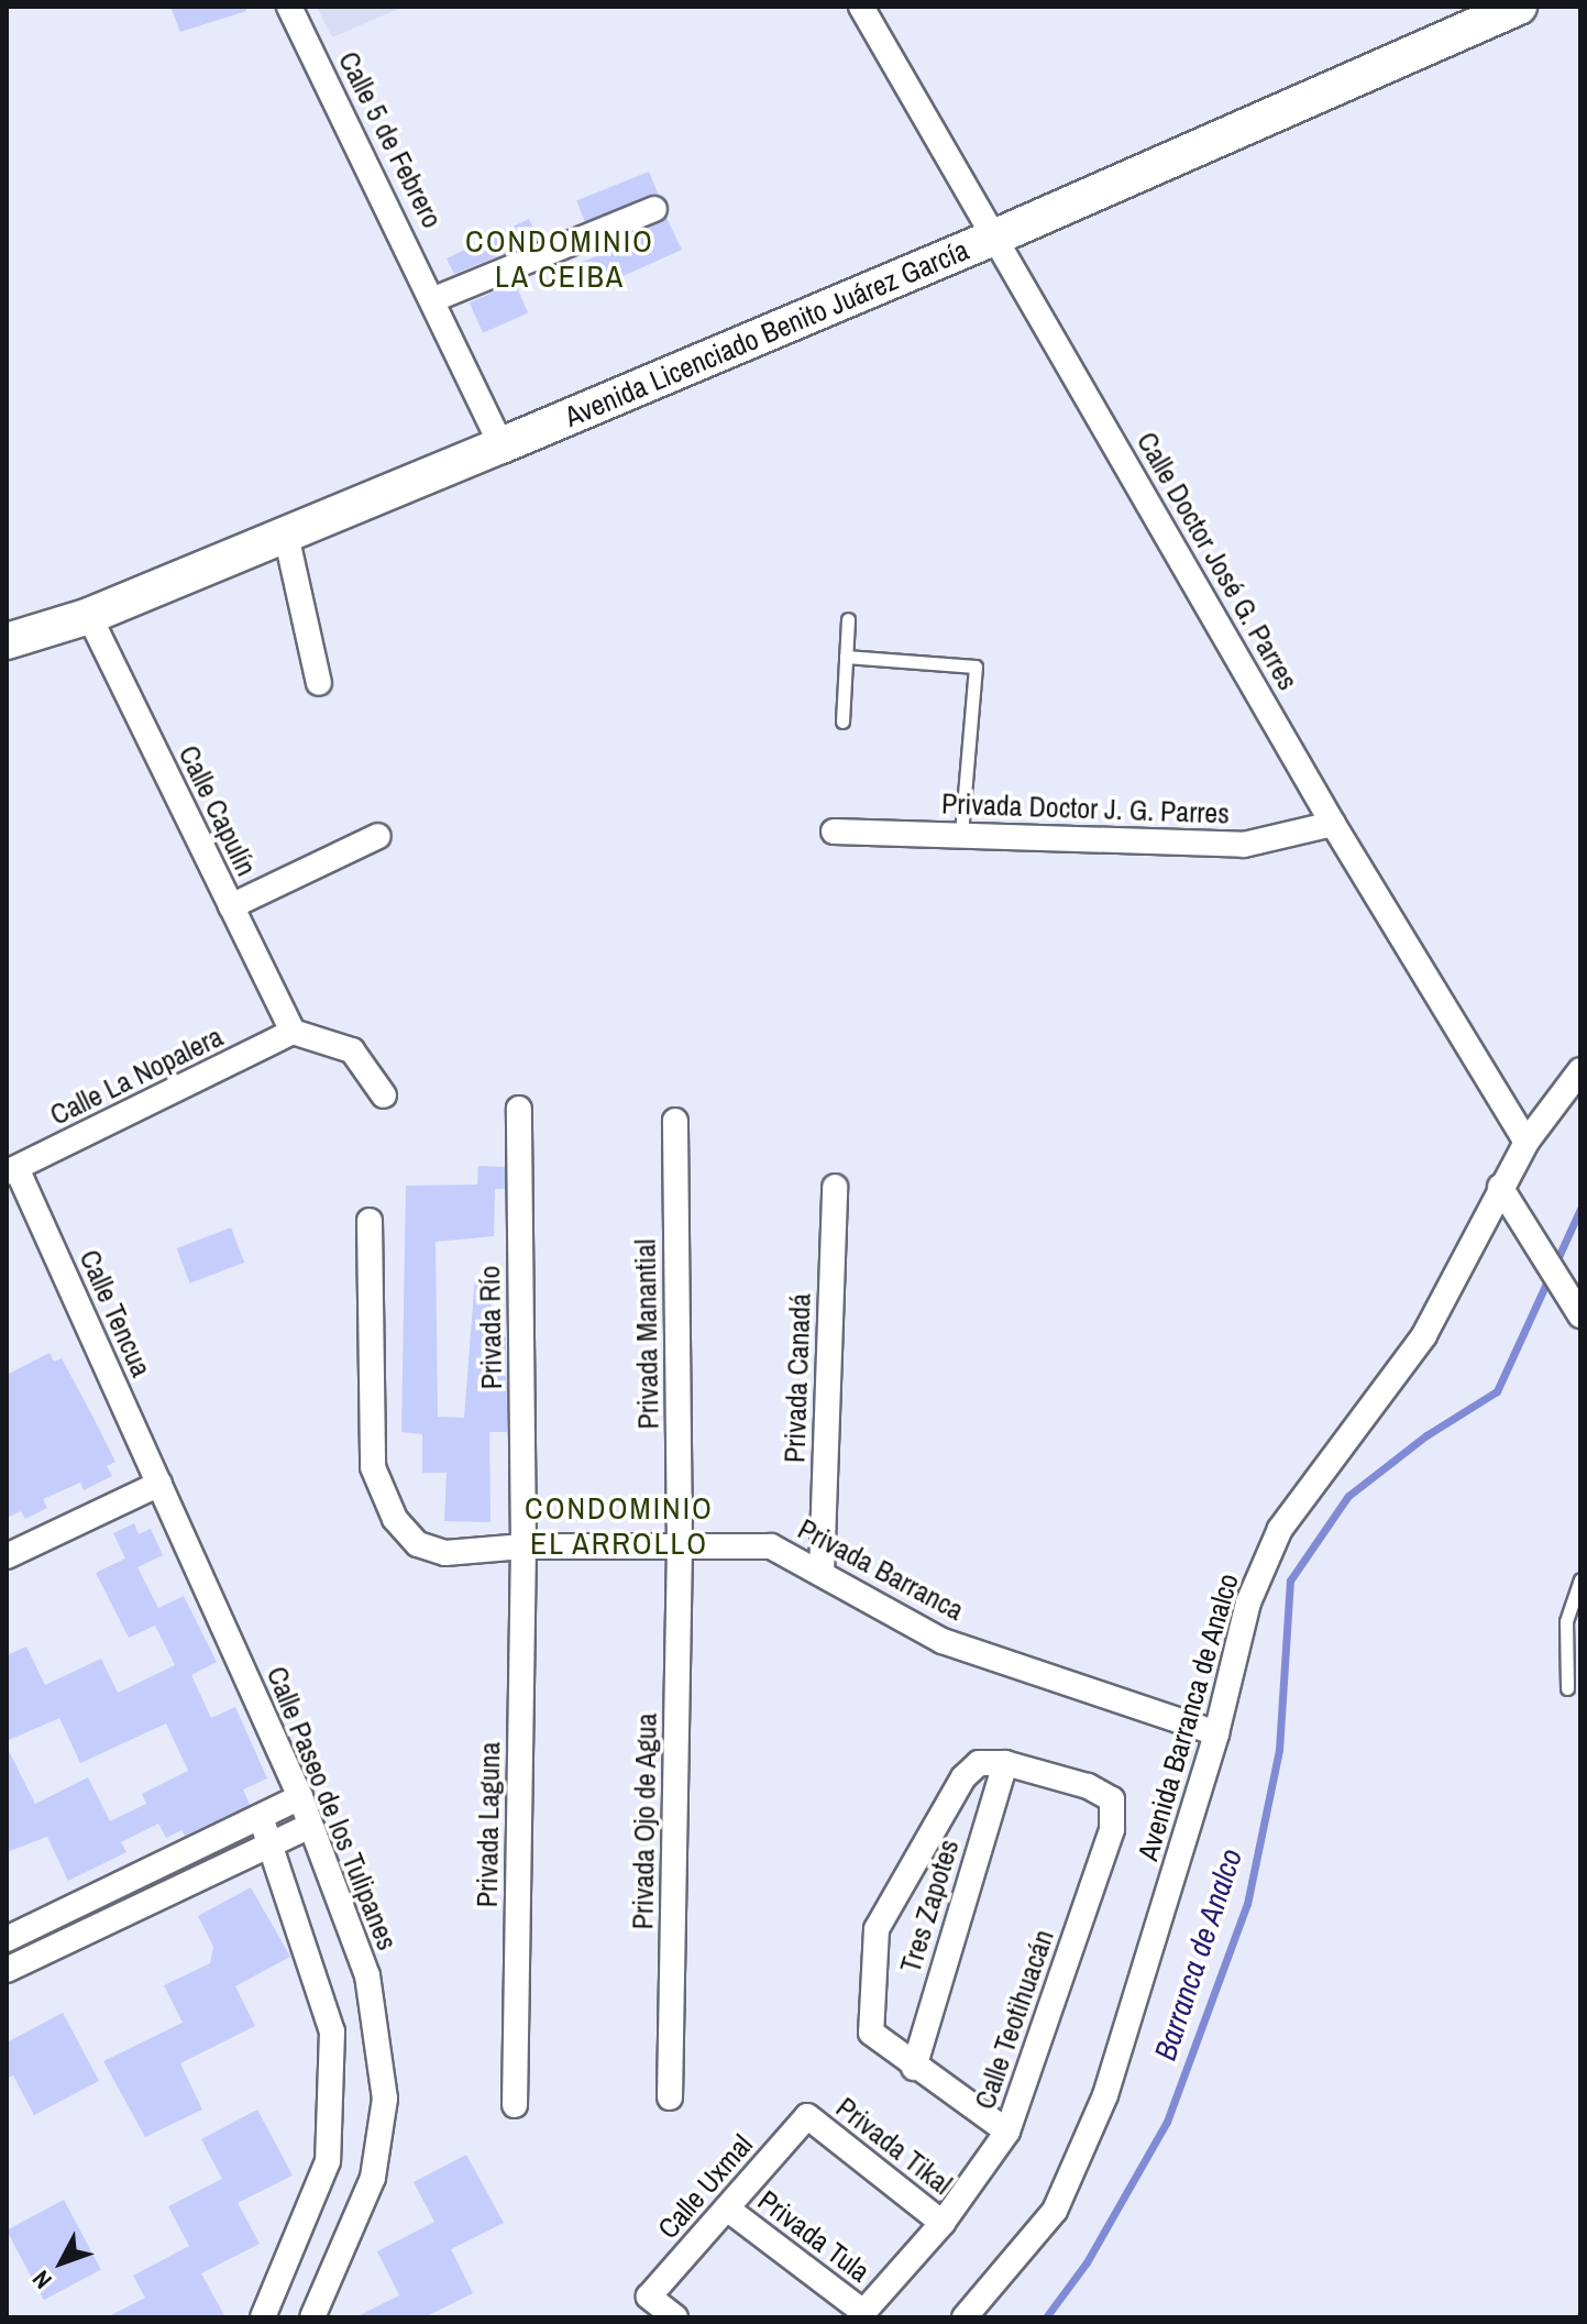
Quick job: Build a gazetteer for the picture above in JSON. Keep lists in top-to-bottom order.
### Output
{
  "streets": {
    "main road": ["Avenida Licenciado Benito Juárez García"],
    "street": [
      "Calle 5 de Febrero",
      "Calle Doctor José G. Parres",
      "Privada Doctor J. G. Parres",
      "Calle Capulín",
      "Calle La Nopalera",
      "Calle Tencua",
      "Privada Río",
      "Privada Manantial",
      "Privada Canadá",
      "Privada Barranca",
      "Avenida Barranca de Analco",
      "Calle Paseo de los Tulipanes",
      "Privada Ojo de Agua",
      "Privada Laguna",
      "Tres Zapotes",
      "Calle Teotihuacán",
      "Privada Tikal",
      "Calle Uxmal",
      "Privada Tula"
    ]
  },
  "crossings": [
    ["Calle 5 de Febrero", "Avenida Licenciado Benito Juárez García"],
    ["Avenida Licenciado Benito Juárez García", "Calle Doctor José G. Parres"],
    ["Avenida Licenciado Benito Juárez García", "Calle Capulín"],
    ["Calle Doctor José G. Parres", "Privada Doctor J. G. Parres"],
    ["Calle Doctor José G. Parres", "Avenida Barranca de Analco"],
    ["Calle Capulín", "Calle La Nopalera"],
    ["Calle La Nopalera", "Calle Tencua"],
    ["Calle Tencua", "Calle Paseo de los Tulipanes"],
    ["Privada Río", "Privada Barranca"],
    ["Privada Río", "Privada Laguna"],
    ["Privada Manantial", "Privada Barranca"],
    ["Privada Manantial", "Privada Ojo de Agua"],
    ["Privada Canadá", "Privada Barranca"],
    ["Privada Barranca", "Avenida Barranca de Analco"],
    ["Privada Barranca", "Privada Ojo de Agua"],
    ["Privada Barranca", "Privada Laguna"],
    ["Tres Zapotes", "Calle Teotihuacán"],
    ["Calle Teotihuacán", "Privada Tikal"],
    ["Calle Teotihuacán", "Privada Tula"],
    ["Privada Tikal", "Calle Uxmal"],
    ["Calle Uxmal", "Privada Tula"]
  ],
  "districts": ["CONDOMINIO LA CEIBA", "CONDOMINIO EL ARROLLO"],
  "water": ["Barranca de Analco"],
  "north": "bottom left"
}
